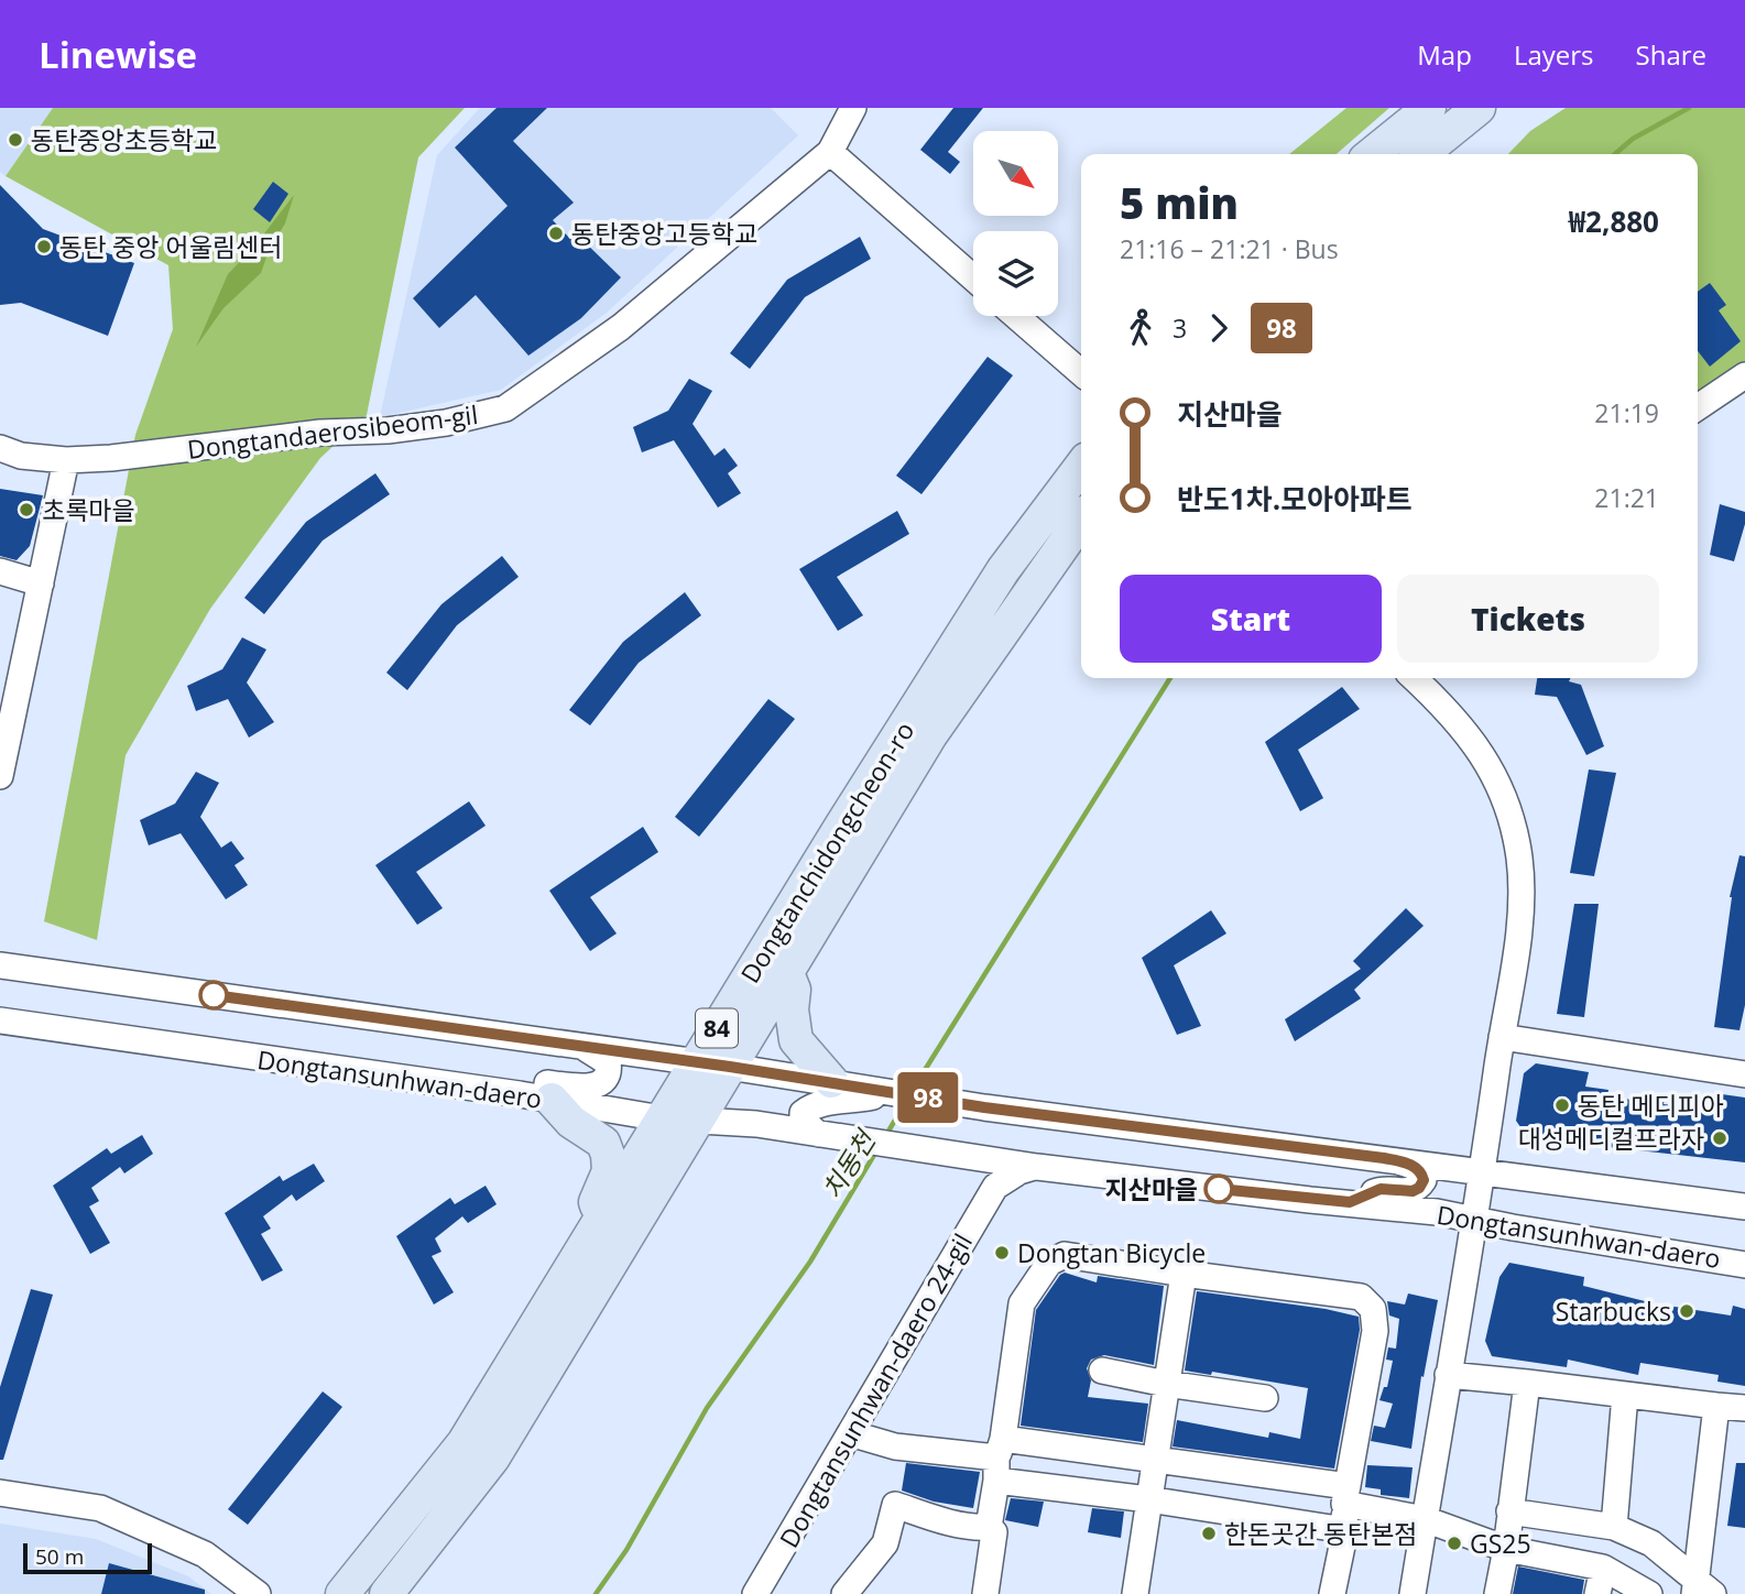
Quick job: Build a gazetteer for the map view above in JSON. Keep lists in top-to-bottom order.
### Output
{
  "streets": {
    "main road": ["Dongtanchidongcheon-ro", "84"],
    "street": ["Dongtandaerosibeom-gil", "Dongtansunhwan-daero", "Dongtansunhwan-daero 24-gil"]
  },
  "crossings": [
    ["Dongtanchidongcheon-ro", "Dongtansunhwan-daero"]
  ],
  "water": ["치동천"],
  "places": [
    "동탄중앙초등학교",
    "동탄중앙고등학교",
    "동탄 중앙 어울림센터",
    "초록마을",
    "동탄 메디피아",
    "대성메디컬프라자",
    "지산마을",
    "Dongtan Bicycle",
    "Starbucks",
    "한돈곳간 동탄본점",
    "GS25"
  ],
  "lines": ["bus line 98"],
  "scale_bar": "50 m",
  "north": "bottom right",
  "page": {
    "header": "Linewise",
    "nav": ["Map", "Layers", "Share"],
    "on_map": "98",
    "heading": ["5 min", "21:16 – 21:21 · Bus", "₩2,880"],
    "legs": ["3", "98"],
    "list": [
      {
        "name": "지산마을",
        "value": "21:19"
      },
      {
        "name": "반도1차.모아아파트",
        "value": "21:21"
      }
    ],
    "buttons": ["Start", "Tickets"],
    "scale": "50 m"
  }
}
